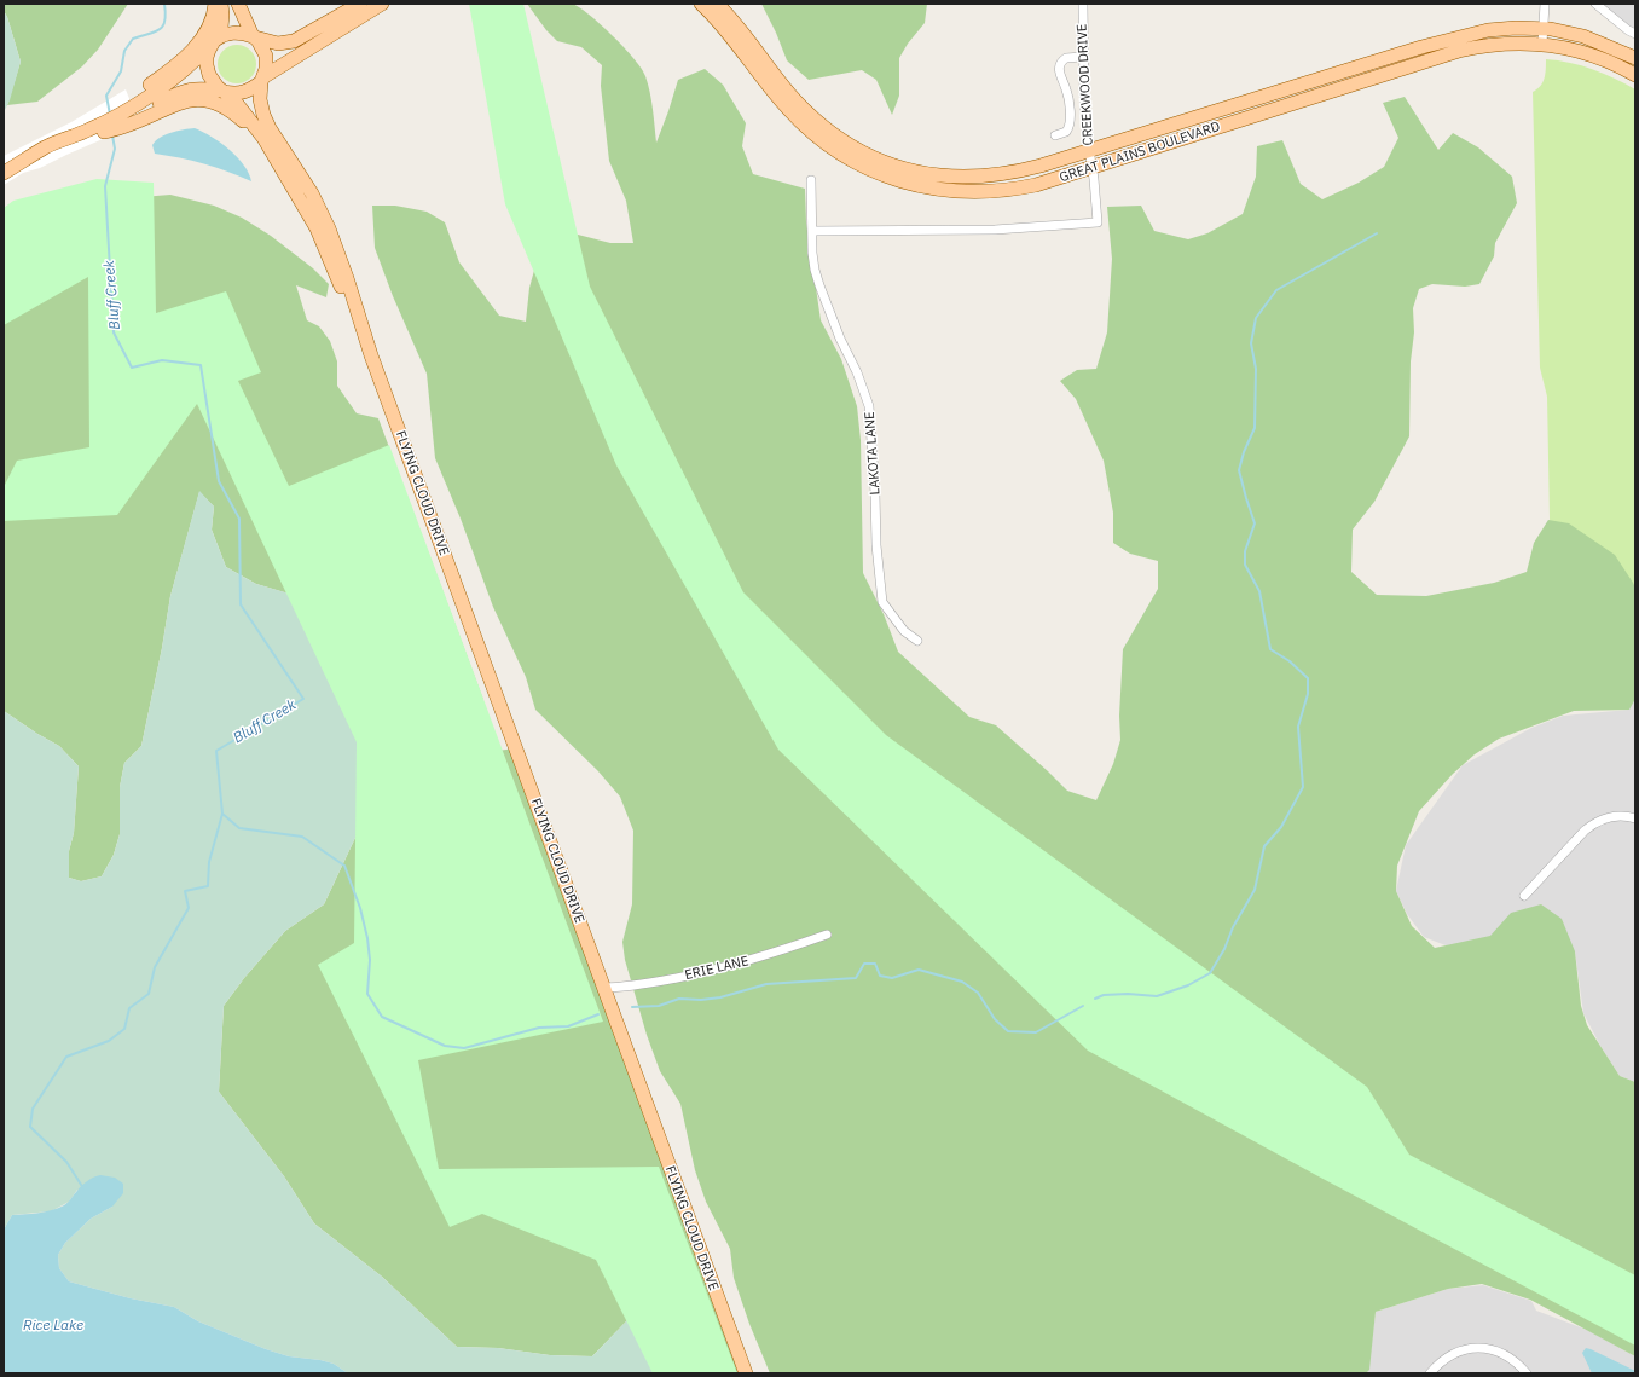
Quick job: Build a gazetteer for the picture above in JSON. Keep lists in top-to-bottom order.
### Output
{
  "streets": {
    "main road": ["GREAT PLAINS BOULEVARD", "FLYING CLOUD DRIVE"],
    "street": ["CREEKWOOD DRIVE", "LAKOTA LANE", "ERIE LANE"]
  },
  "crossings": [
    ["CREEKWOOD DRIVE", "GREAT PLAINS BOULEVARD"],
    ["CREEKWOOD DRIVE", "LAKOTA LANE"],
    ["FLYING CLOUD DRIVE", "ERIE LANE"]
  ],
  "water": ["Bluff Creek", "Rice Lake"]
}
